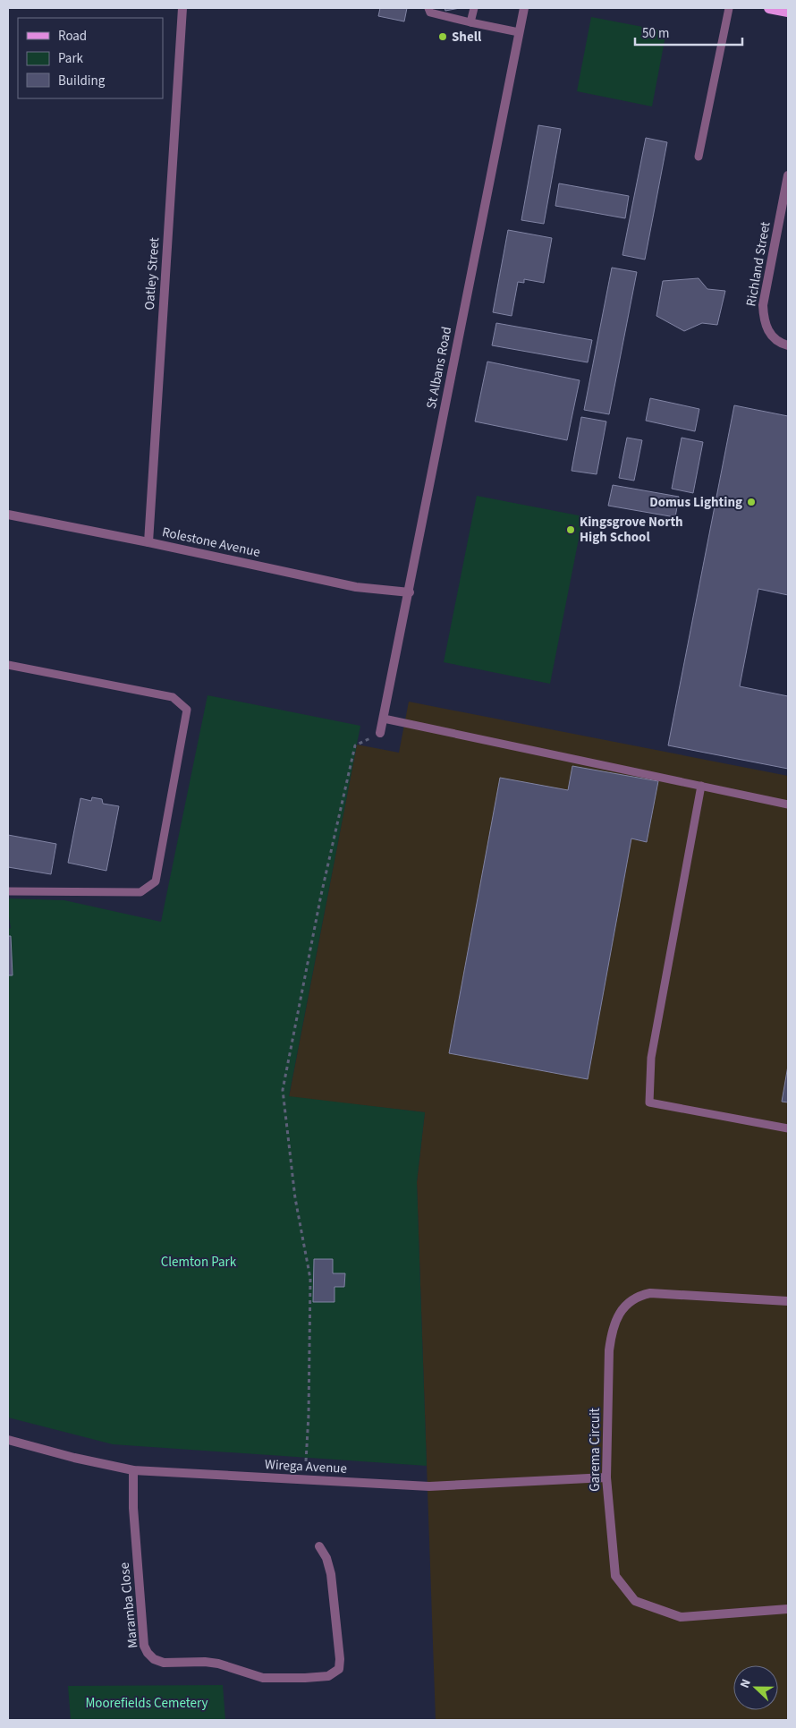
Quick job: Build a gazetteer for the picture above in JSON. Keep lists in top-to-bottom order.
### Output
{
  "streets": {
    "street": [
      "Richland Street",
      "Oatley Street",
      "St Albans Road",
      "Rolestone Avenue",
      "Garema Circuit",
      "Wirega Avenue",
      "Maramba Close"
    ]
  },
  "crossings": [
    ["Oatley Street", "Rolestone Avenue"],
    ["St Albans Road", "Rolestone Avenue"],
    ["Garema Circuit", "Wirega Avenue"],
    ["Wirega Avenue", "Maramba Close"]
  ],
  "parks": ["Clemton Park", "Moorefields Cemetery"],
  "places": ["Shell", "Domus Lighting", "Kingsgrove North High School"],
  "legend": ["Road", "Park", "Building"],
  "scale_bar": "50 m",
  "north": "left"
}
